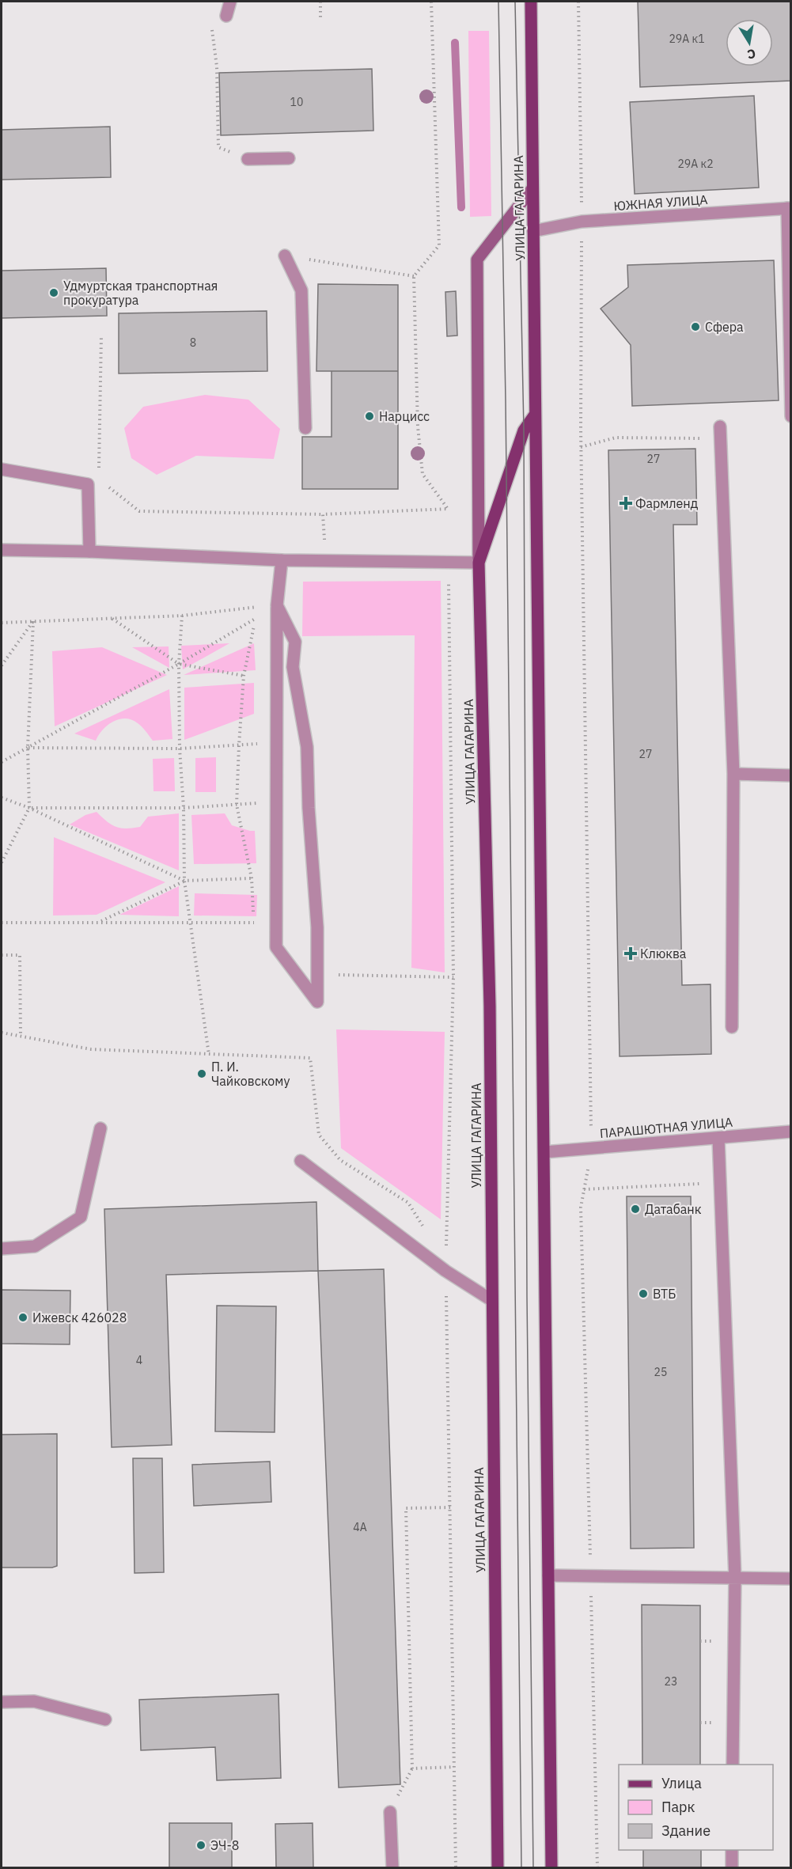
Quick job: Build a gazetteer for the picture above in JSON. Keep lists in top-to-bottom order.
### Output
{
  "streets": {
    "main road": ["УЛИЦА ГАГАРИНА"],
    "street": ["ЮЖНАЯ УЛИЦА", "ПАРАШЮТНАЯ УЛИЦА"]
  },
  "crossings": [
    ["ЮЖНАЯ УЛИЦА", "УЛИЦА ГАГАРИНА"],
    ["УЛИЦА ГАГАРИНА", "ПАРАШЮТНАЯ УЛИЦА"]
  ],
  "places": {
    "other": [
      "Удмуртская транспортная прокуратура",
      "Сфера",
      "Нарцисс",
      "П. И. Чайковскому",
      "Датабанк",
      "ВТБ",
      "Ижевск 426028",
      "ЭЧ-8"
    ],
    "health": ["Фармленд", "Клюква"]
  },
  "house_numbers": [
    "29А к1",
    "10",
    "29А к2",
    "8",
    "27",
    "27",
    "4",
    "25",
    "4А",
    "23"
  ],
  "legend": ["Улица", "Парк", "Здание"],
  "north": "bottom"
}
